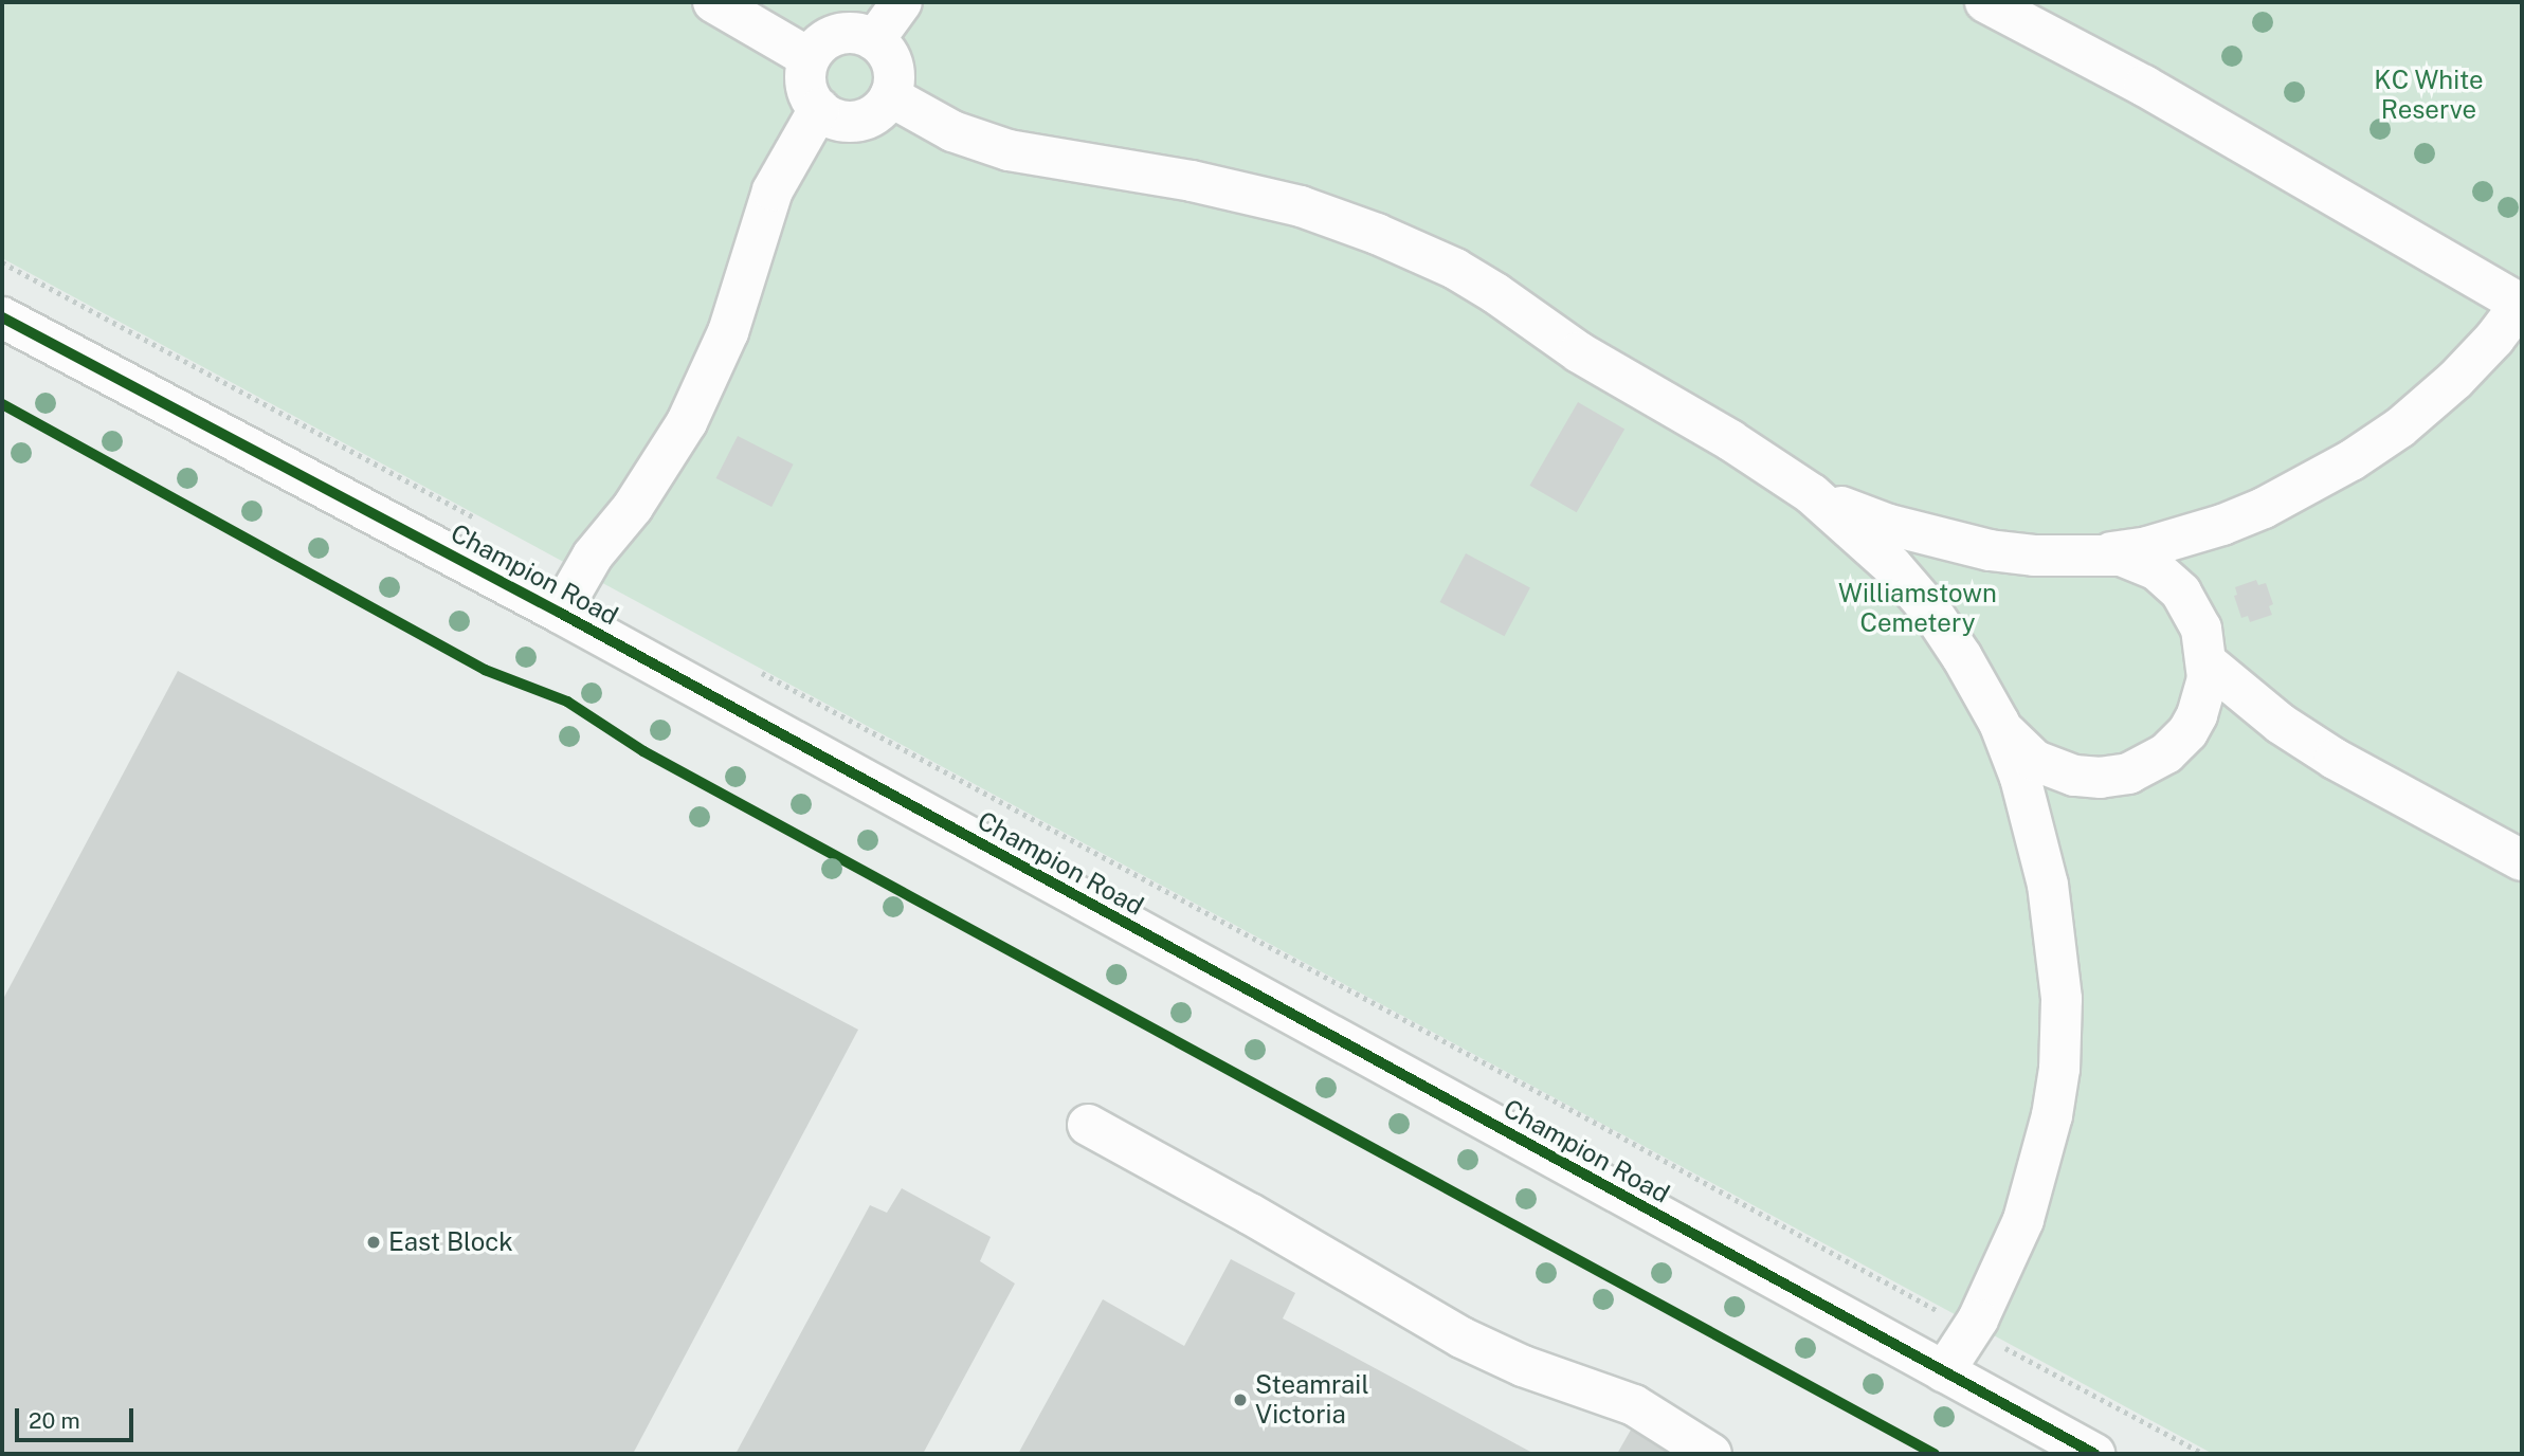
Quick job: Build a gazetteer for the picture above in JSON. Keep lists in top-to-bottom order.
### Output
{
  "streets": {
    "street": ["Champion Road"]
  },
  "parks": ["KC White Reserve", "Williamstown Cemetery"],
  "places": ["East Block", "Steamrail Victoria"],
  "scale_bar": "20 m"
}
